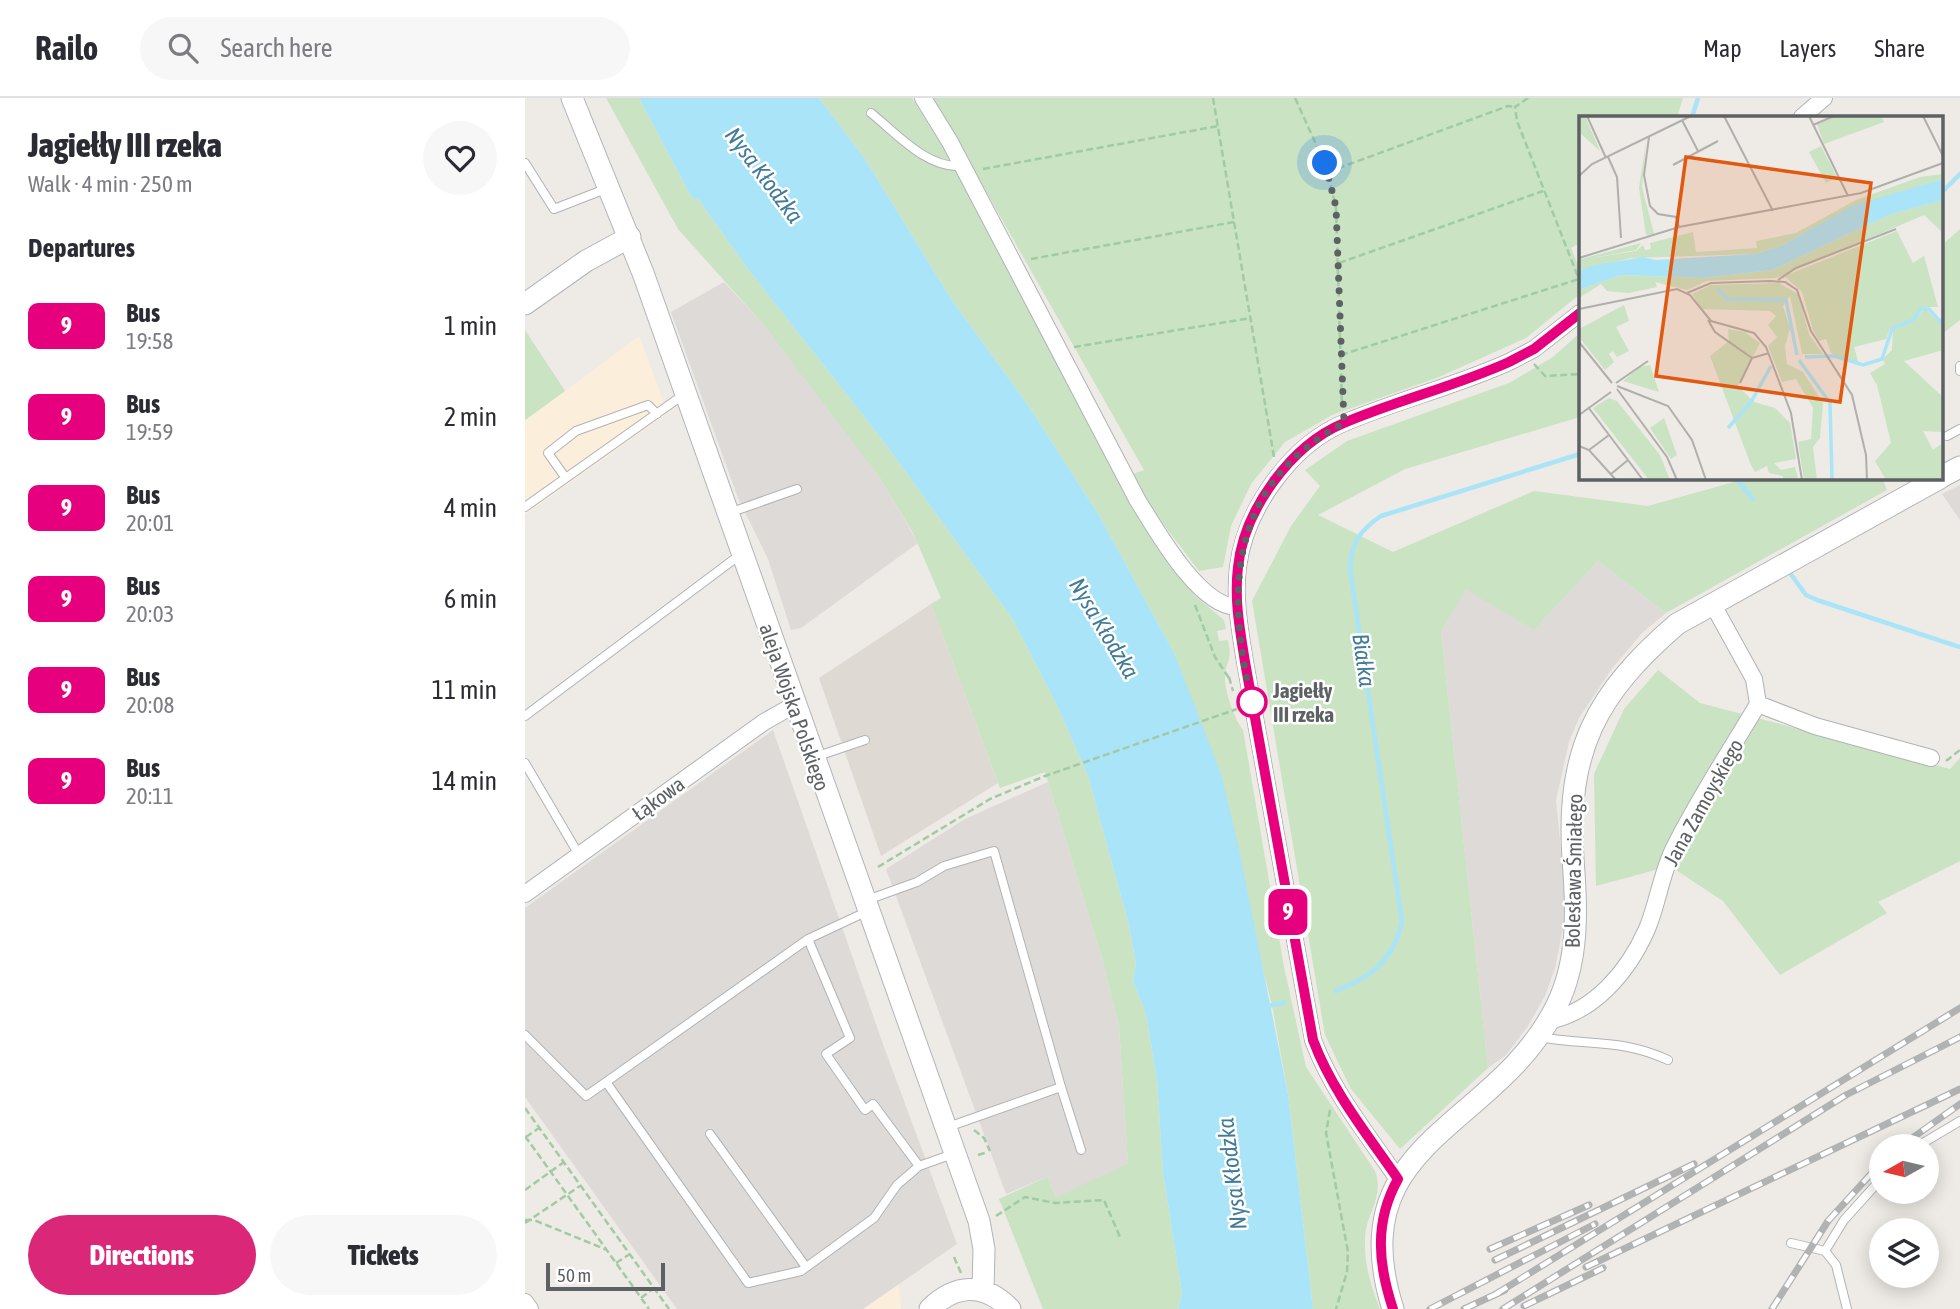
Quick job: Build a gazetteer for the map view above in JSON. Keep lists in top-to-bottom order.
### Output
{
  "streets": {
    "street": [
      "aleja Wojska Polskiego",
      "Łąkowa",
      "Jana Zamoyskiego",
      "Bolesława Śmiałego"
    ]
  },
  "crossings": [
    ["aleja Wojska Polskiego", "Łąkowa"],
    ["Jana Zamoyskiego", "Bolesława Śmiałego"]
  ],
  "water": ["Nysa Kłodzka", "Białka"],
  "places": ["Jagiełły III rzeka"],
  "lines": ["bus line 9"],
  "scale_bar": "50 m",
  "north": "left",
  "page": {
    "header": "Railo",
    "search": "Search here",
    "nav": ["Map", "Layers", "Share"],
    "heading": [
      ["Jagiełły III rzeka", "Walk · 4 min · 250 m"],
      "Departures"
    ],
    "on_map": "9",
    "list": [
      {
        "mark": "9",
        "name": "Bus",
        "note": "19:58",
        "value": "1 min"
      },
      {
        "mark": "9",
        "name": "Bus",
        "note": "19:59",
        "value": "2 min"
      },
      {
        "mark": "9",
        "name": "Bus",
        "note": "20:01",
        "value": "4 min"
      },
      {
        "mark": "9",
        "name": "Bus",
        "note": "20:03",
        "value": "6 min"
      },
      {
        "mark": "9",
        "name": "Bus",
        "note": "20:08",
        "value": "11 min"
      },
      {
        "mark": "9",
        "name": "Bus",
        "note": "20:11",
        "value": "14 min"
      }
    ],
    "buttons": ["Directions", "Tickets"],
    "scale": "50 m"
  }
}
